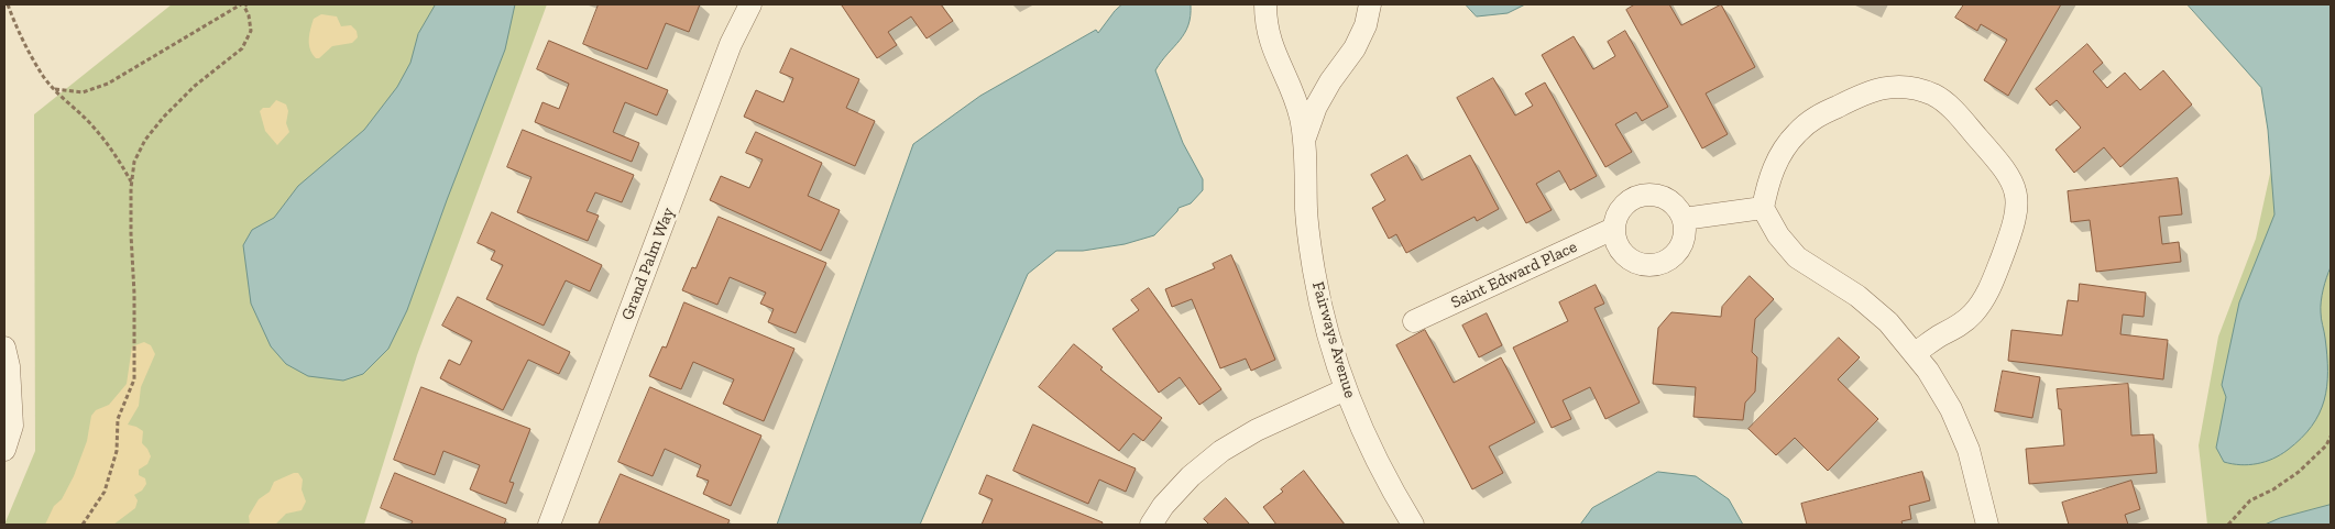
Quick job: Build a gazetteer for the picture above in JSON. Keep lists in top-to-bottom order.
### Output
{
  "streets": {
    "street": ["Grand Palm Way", "Saint Edward Place", "Fairways Avenue"]
  }
}
